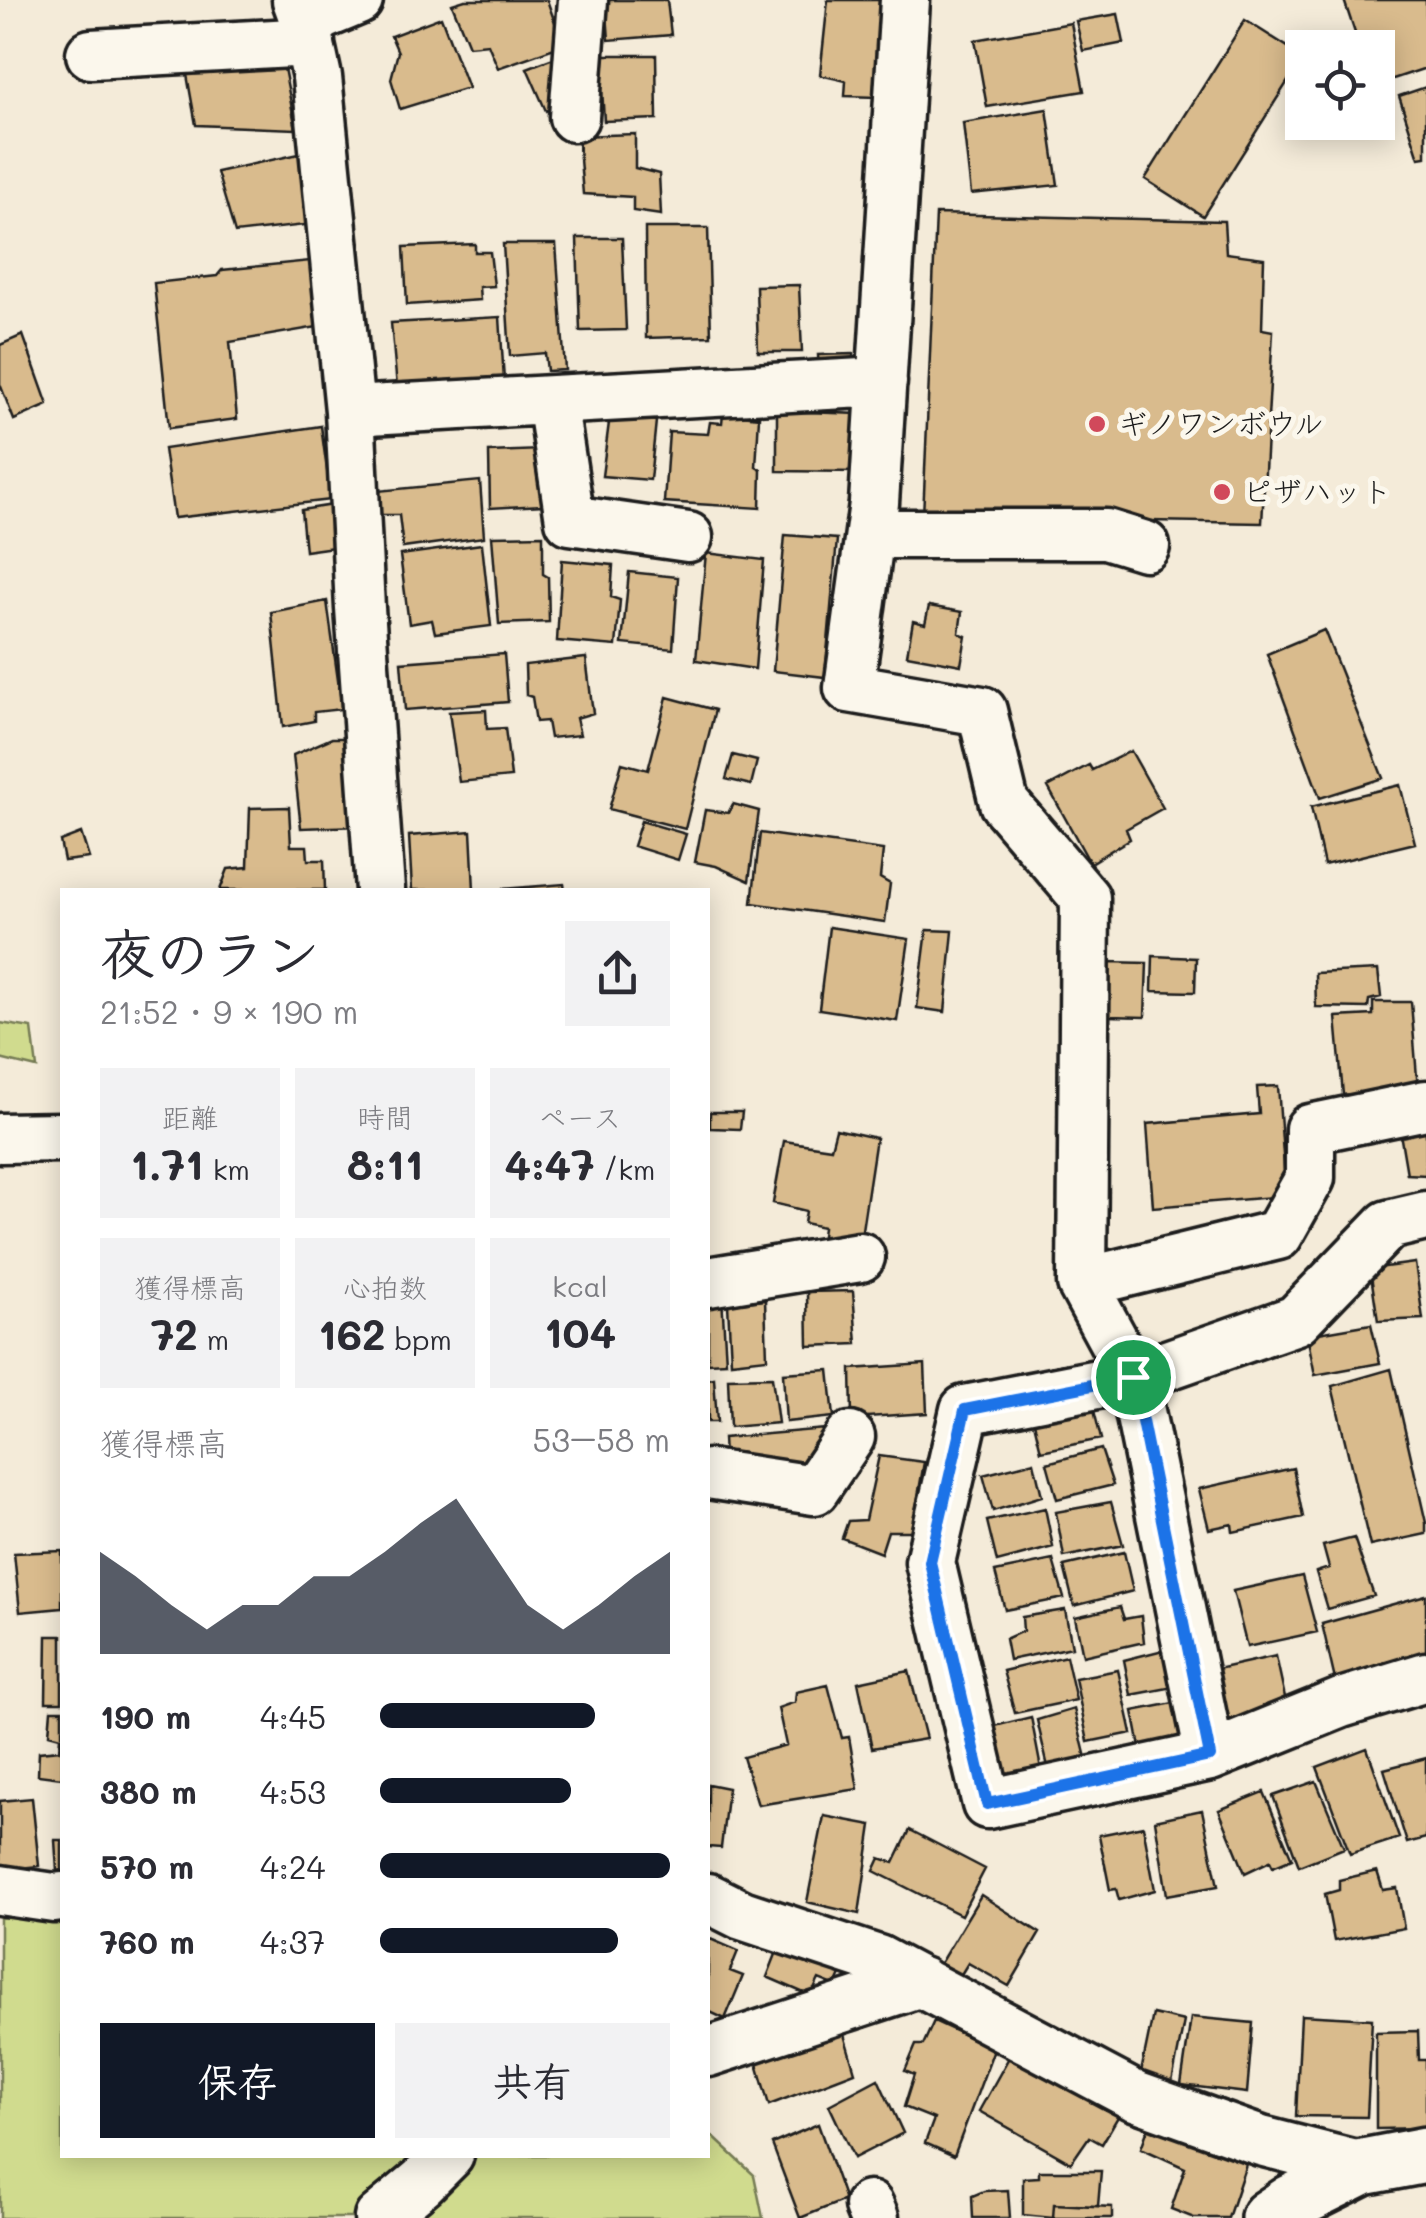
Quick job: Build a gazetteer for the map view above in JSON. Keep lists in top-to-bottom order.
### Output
{
  "places": ["ギノワンボウル", "ピザハット"],
  "page": {
    "heading": ["夜のラン", "21:52 · 9 × 190 m"],
    "stats": [
      ["距離", "1.71 km"],
      ["時間", "8:11"],
      ["ペース", "4:47 /km"],
      ["獲得標高", "72 m"],
      ["心拍数", "162 bpm"],
      ["kcal", "104"]
    ],
    "chart": ["獲得標高", "53–58 m"],
    "list": [
      {
        "name": "190 m",
        "note": "4:45"
      },
      {
        "name": "380 m",
        "note": "4:53"
      },
      {
        "name": "570 m",
        "note": "4:24"
      },
      {
        "name": "760 m",
        "note": "4:37"
      }
    ],
    "buttons": ["保存", "共有"]
  }
}
